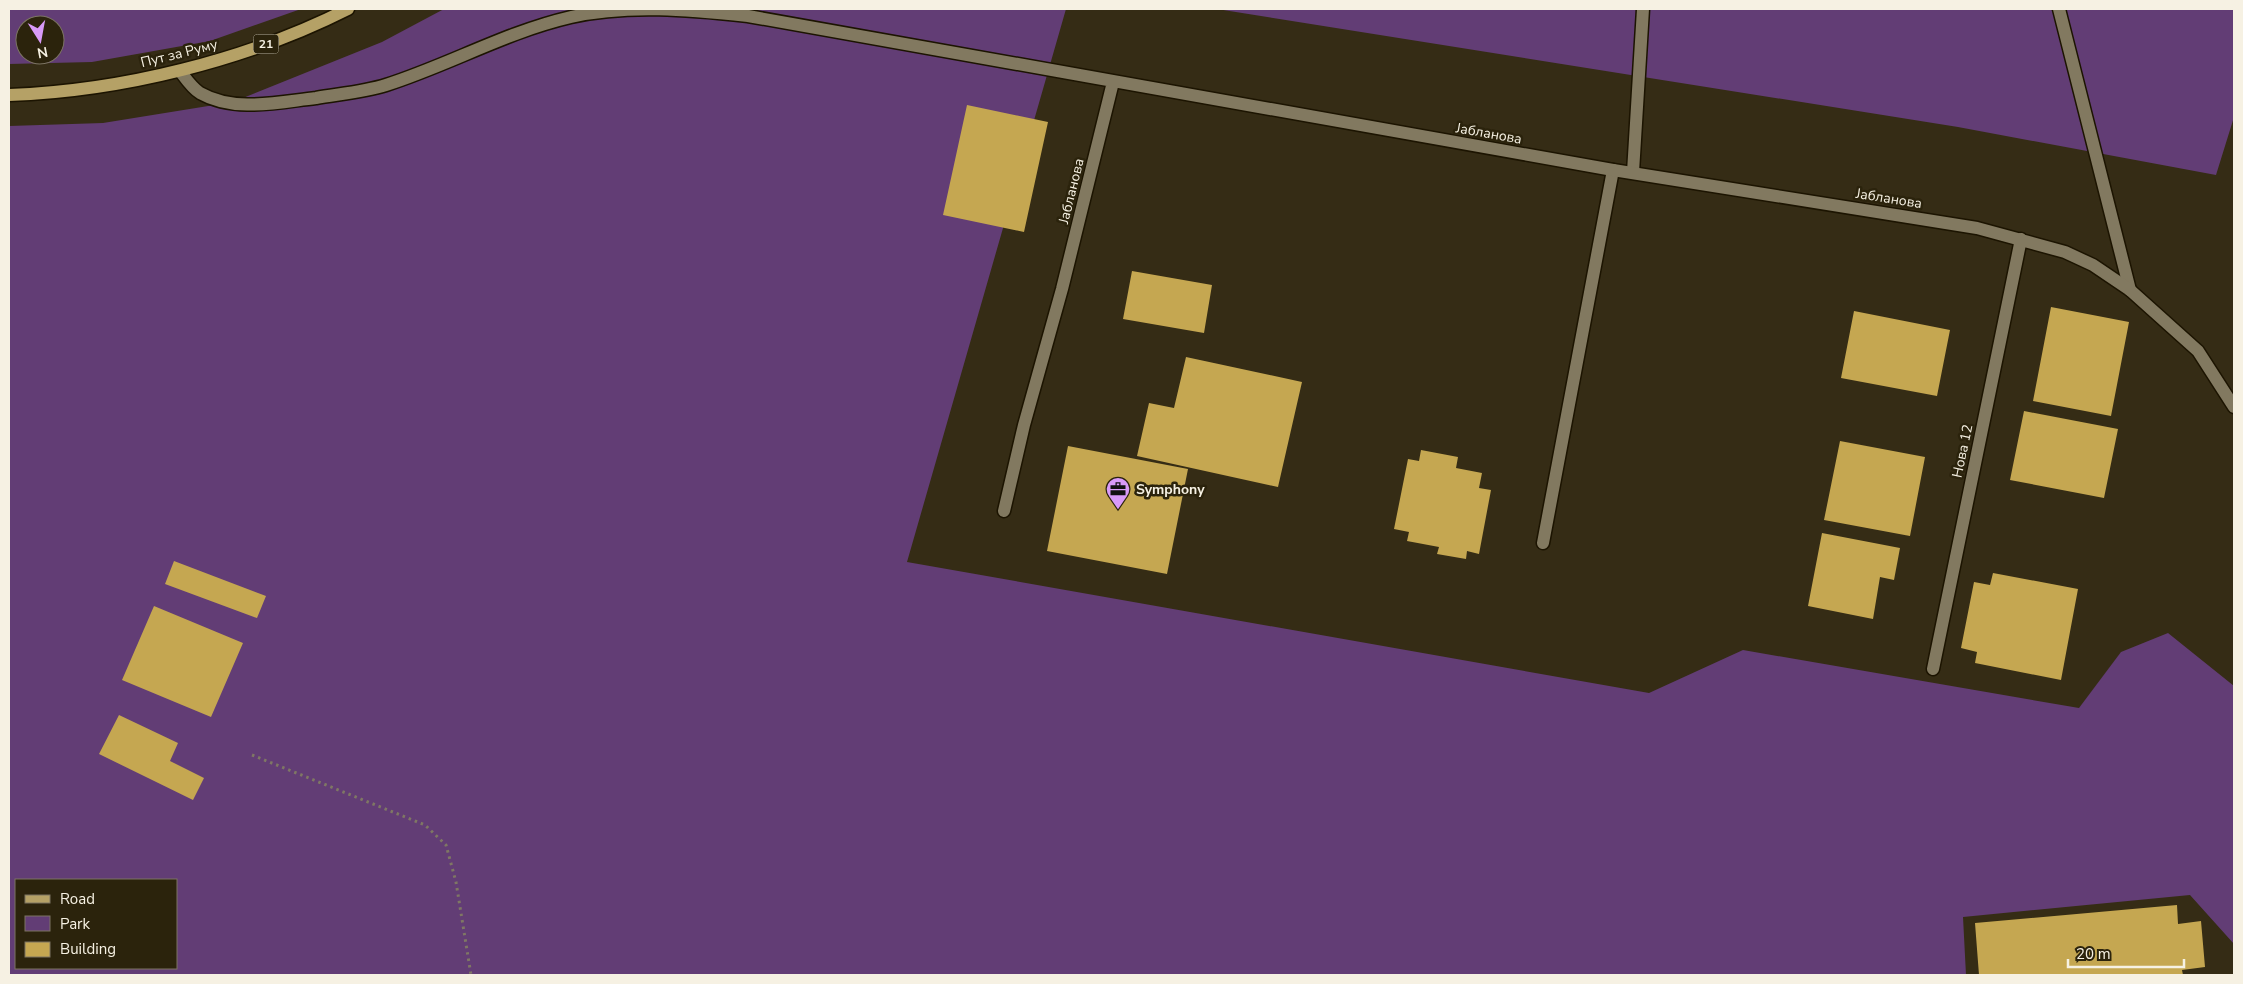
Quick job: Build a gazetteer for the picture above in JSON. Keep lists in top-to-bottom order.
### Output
{
  "streets": {
    "main road": ["21", "Пут за Руму"],
    "street": ["Јабланова", "Нова 12"]
  },
  "crossings": [
    ["Јабланова", "Нова 12"]
  ],
  "places": {
    "office": ["Symphony"]
  },
  "legend": ["Road", "Park", "Building"],
  "scale_bar": "20 m",
  "north": "bottom"
}
